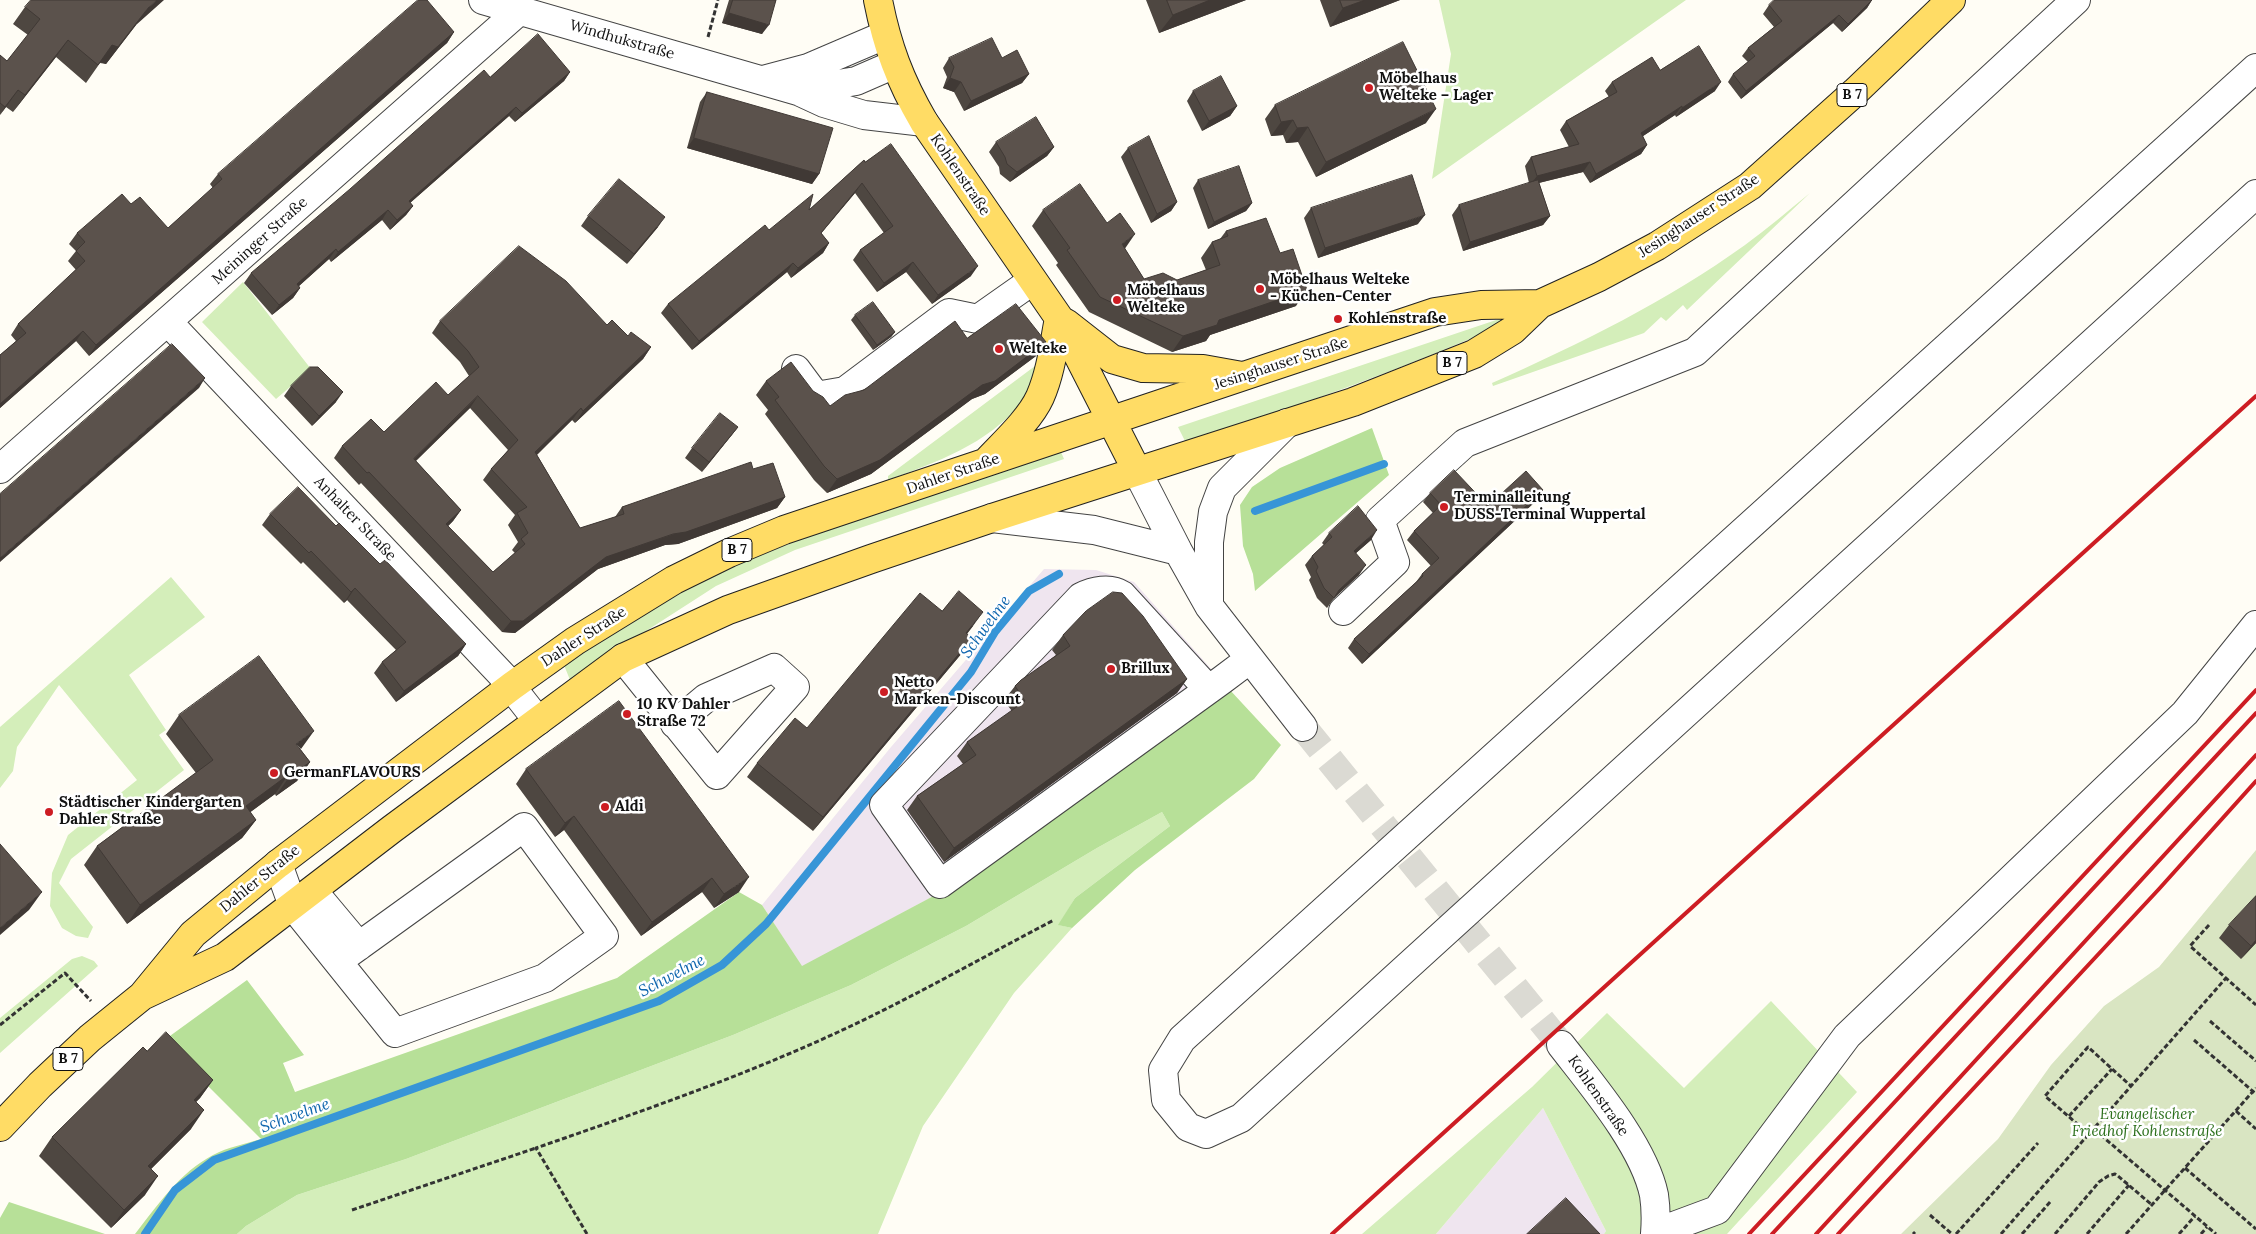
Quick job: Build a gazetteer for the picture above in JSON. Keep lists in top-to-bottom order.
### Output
{
  "streets": {
    "main road": [
      "B 7",
      "Kohlenstraße",
      "Jesinghauser Straße",
      "Dahler Straße"
    ],
    "street": ["Windhukstraße", "Meininger Straße", "Anhalter Straße"]
  },
  "crossings": [
    ["Windhukstraße", "Kohlenstraße"],
    ["Windhukstraße", "Meininger Straße"],
    ["Kohlenstraße", "Jesinghauser Straße"],
    ["Kohlenstraße", "Dahler Straße"],
    ["Jesinghauser Straße", "Dahler Straße"],
    ["Meininger Straße", "Anhalter Straße"],
    ["Dahler Straße", "Anhalter Straße"]
  ],
  "water": ["Schwelme"],
  "parks": ["Evangelischer Friedhof Kohlenstraße"],
  "places": [
    "Möbelhaus Welteke – Lager",
    "Möbelhaus Welteke - Küchen-Center",
    "Möbelhaus Welteke",
    "Kohlenstraße",
    "Welteke",
    "Terminalleitung DUSS-Terminal Wuppertal",
    "Brillux",
    "Netto Marken-Discount",
    "10 KV Dahler Straße 72",
    "GermanFLAVOURS",
    "Aldi",
    "Städtischer Kindergarten Dahler Straße"
  ]
}
